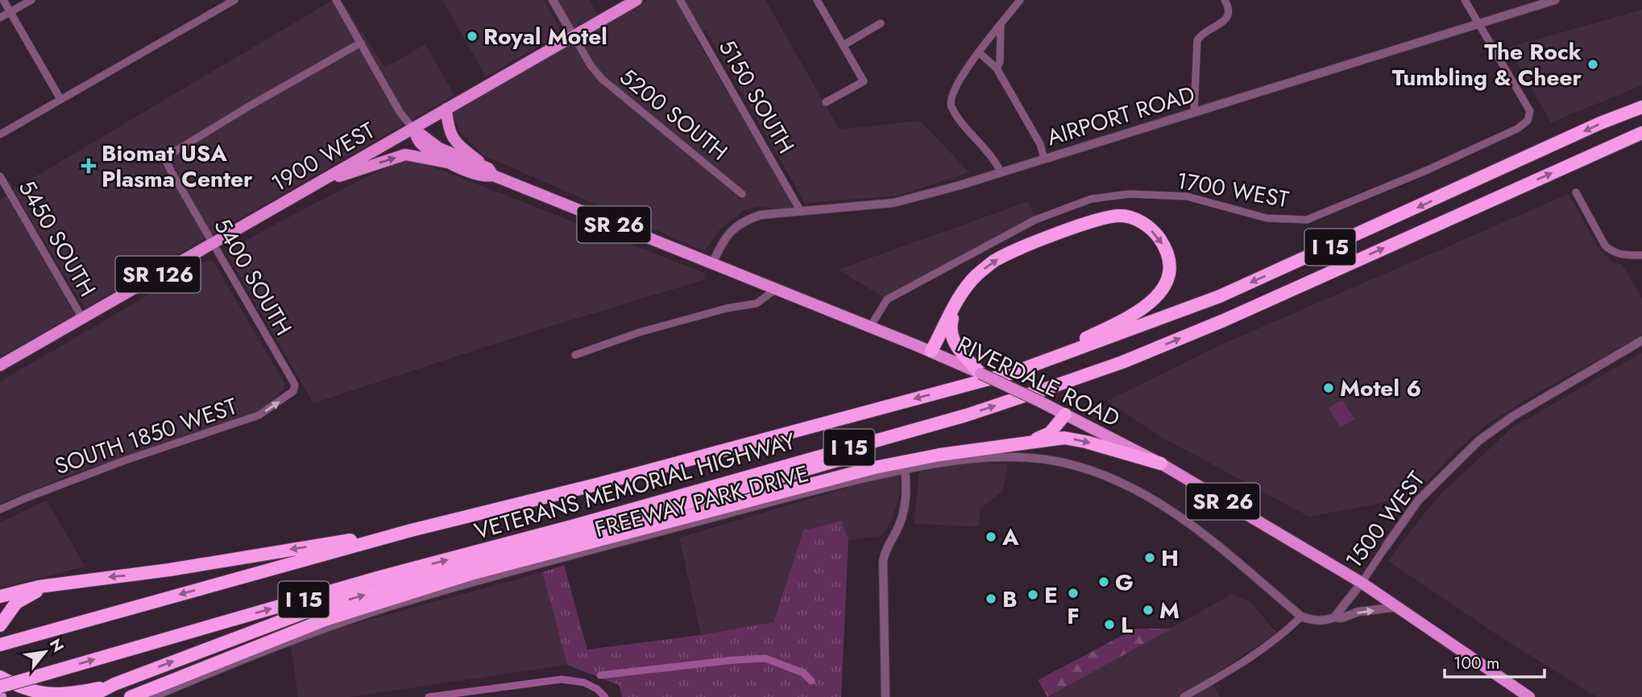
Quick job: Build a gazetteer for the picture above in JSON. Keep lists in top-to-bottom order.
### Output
{
  "streets": {
    "highway": ["I 15", "VETERANS MEMORIAL HIGHWAY"],
    "main road": [
      "1900 WEST",
      "SR 26",
      "SR 126",
      "RIVERDALE ROAD"
    ],
    "street": [
      "5150 SOUTH",
      "5200 SOUTH",
      "AIRPORT ROAD",
      "1700 WEST",
      "5450 SOUTH",
      "5400 SOUTH",
      "SOUTH 1850 WEST",
      "FREEWAY PARK DRIVE",
      "1500 WEST"
    ]
  },
  "crossings": [
    ["5150 SOUTH", "AIRPORT ROAD"],
    ["5200 SOUTH", "1900 WEST"],
    ["AIRPORT ROAD", "1700 WEST"],
    ["AIRPORT ROAD", "RIVERDALE ROAD"],
    ["1900 WEST", "5450 SOUTH"],
    ["1900 WEST", "5400 SOUTH"],
    ["1900 WEST", "RIVERDALE ROAD"],
    ["1700 WEST", "RIVERDALE ROAD"],
    ["5400 SOUTH", "SOUTH 1850 WEST"],
    ["RIVERDALE ROAD", "1500 WEST"]
  ],
  "one_way": ["SOUTH 1850 WEST"],
  "places": {
    "other": [
      "Royal Motel",
      "The Rock Tumbling & Cheer",
      "Motel 6",
      "A",
      "H",
      "G",
      "F",
      "E",
      "B",
      "M",
      "L"
    ],
    "health": ["Biomat USA Plasma Center"]
  },
  "scale_bar": "100 m",
  "north": "top right"
}
